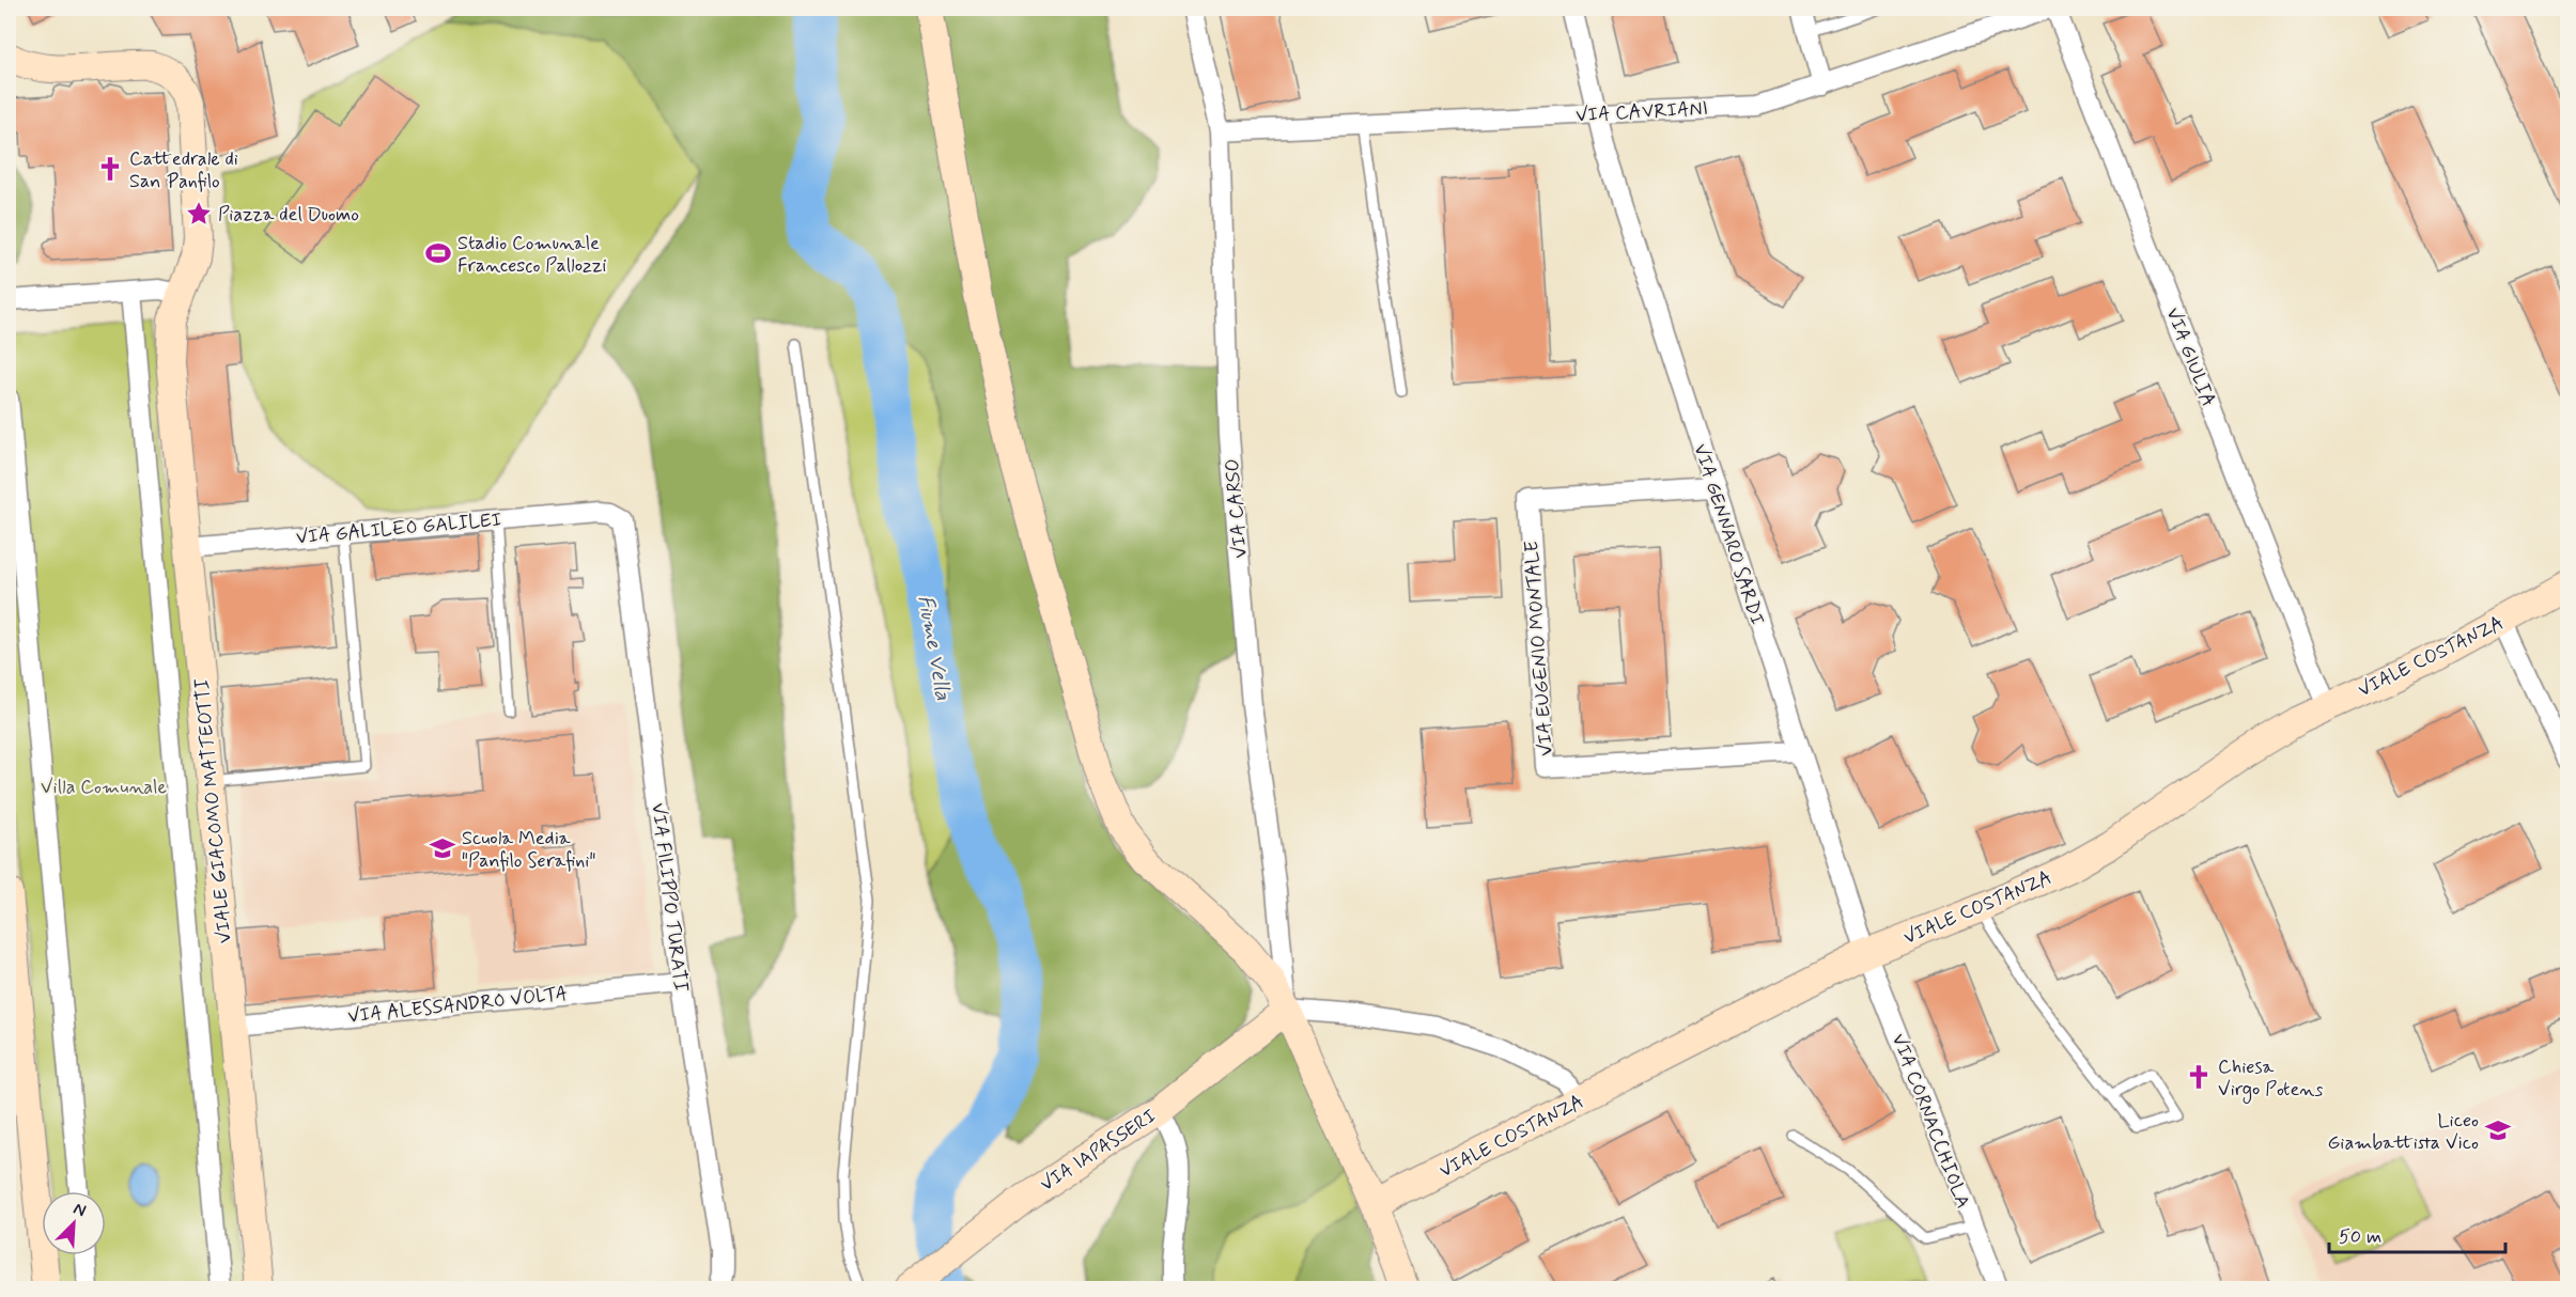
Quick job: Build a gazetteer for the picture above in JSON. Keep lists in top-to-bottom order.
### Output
{
  "streets": {
    "street": [
      "VIA CAVRIANI",
      "VIA GIULIA",
      "VIA CARSO",
      "VIA GALILEO GALILEI",
      "VIA GENNARO SARDI",
      "VIA EUGENIO MONTALE",
      "VIALE COSTANZA",
      "VIALE GIACOMO MATTEOTTI",
      "VIA FILIPPO TURATI",
      "VIA ALESSANDRO VOLTA",
      "VIA CORNACCHIOLA",
      "VIA IAPASSERI"
    ]
  },
  "crossings": [
    ["VIA CAVRIANI", "VIA CARSO"],
    ["VIA CAVRIANI", "VIA GENNARO SARDI"],
    ["VIA GIULIA", "VIALE COSTANZA"],
    ["VIA CARSO", "VIA IAPASSERI"],
    ["VIA GALILEO GALILEI", "VIALE GIACOMO MATTEOTTI"],
    ["VIA GALILEO GALILEI", "VIA FILIPPO TURATI"],
    ["VIA GENNARO SARDI", "VIA EUGENIO MONTALE"],
    ["VIA GENNARO SARDI", "VIALE COSTANZA"],
    ["VIA GENNARO SARDI", "VIA CORNACCHIOLA"],
    ["VIALE COSTANZA", "VIA CORNACCHIOLA"],
    ["VIALE GIACOMO MATTEOTTI", "VIA ALESSANDRO VOLTA"],
    ["VIA FILIPPO TURATI", "VIA ALESSANDRO VOLTA"]
  ],
  "water": ["Fiume Vella"],
  "parks": ["Villa Comunale"],
  "places": {
    "church": ["Cattedrale di San Panfilo", "Chiesa Virgo Potens"],
    "place": ["Piazza del Duomo"],
    "sports": ["Stadio Comunale Francesco Pallozzi"],
    "school or university": ["Scuola Media \"Panfilo Serafini\"", "Liceo Giambattista Vico"]
  },
  "scale_bar": "50 m",
  "north": "top right"
}
